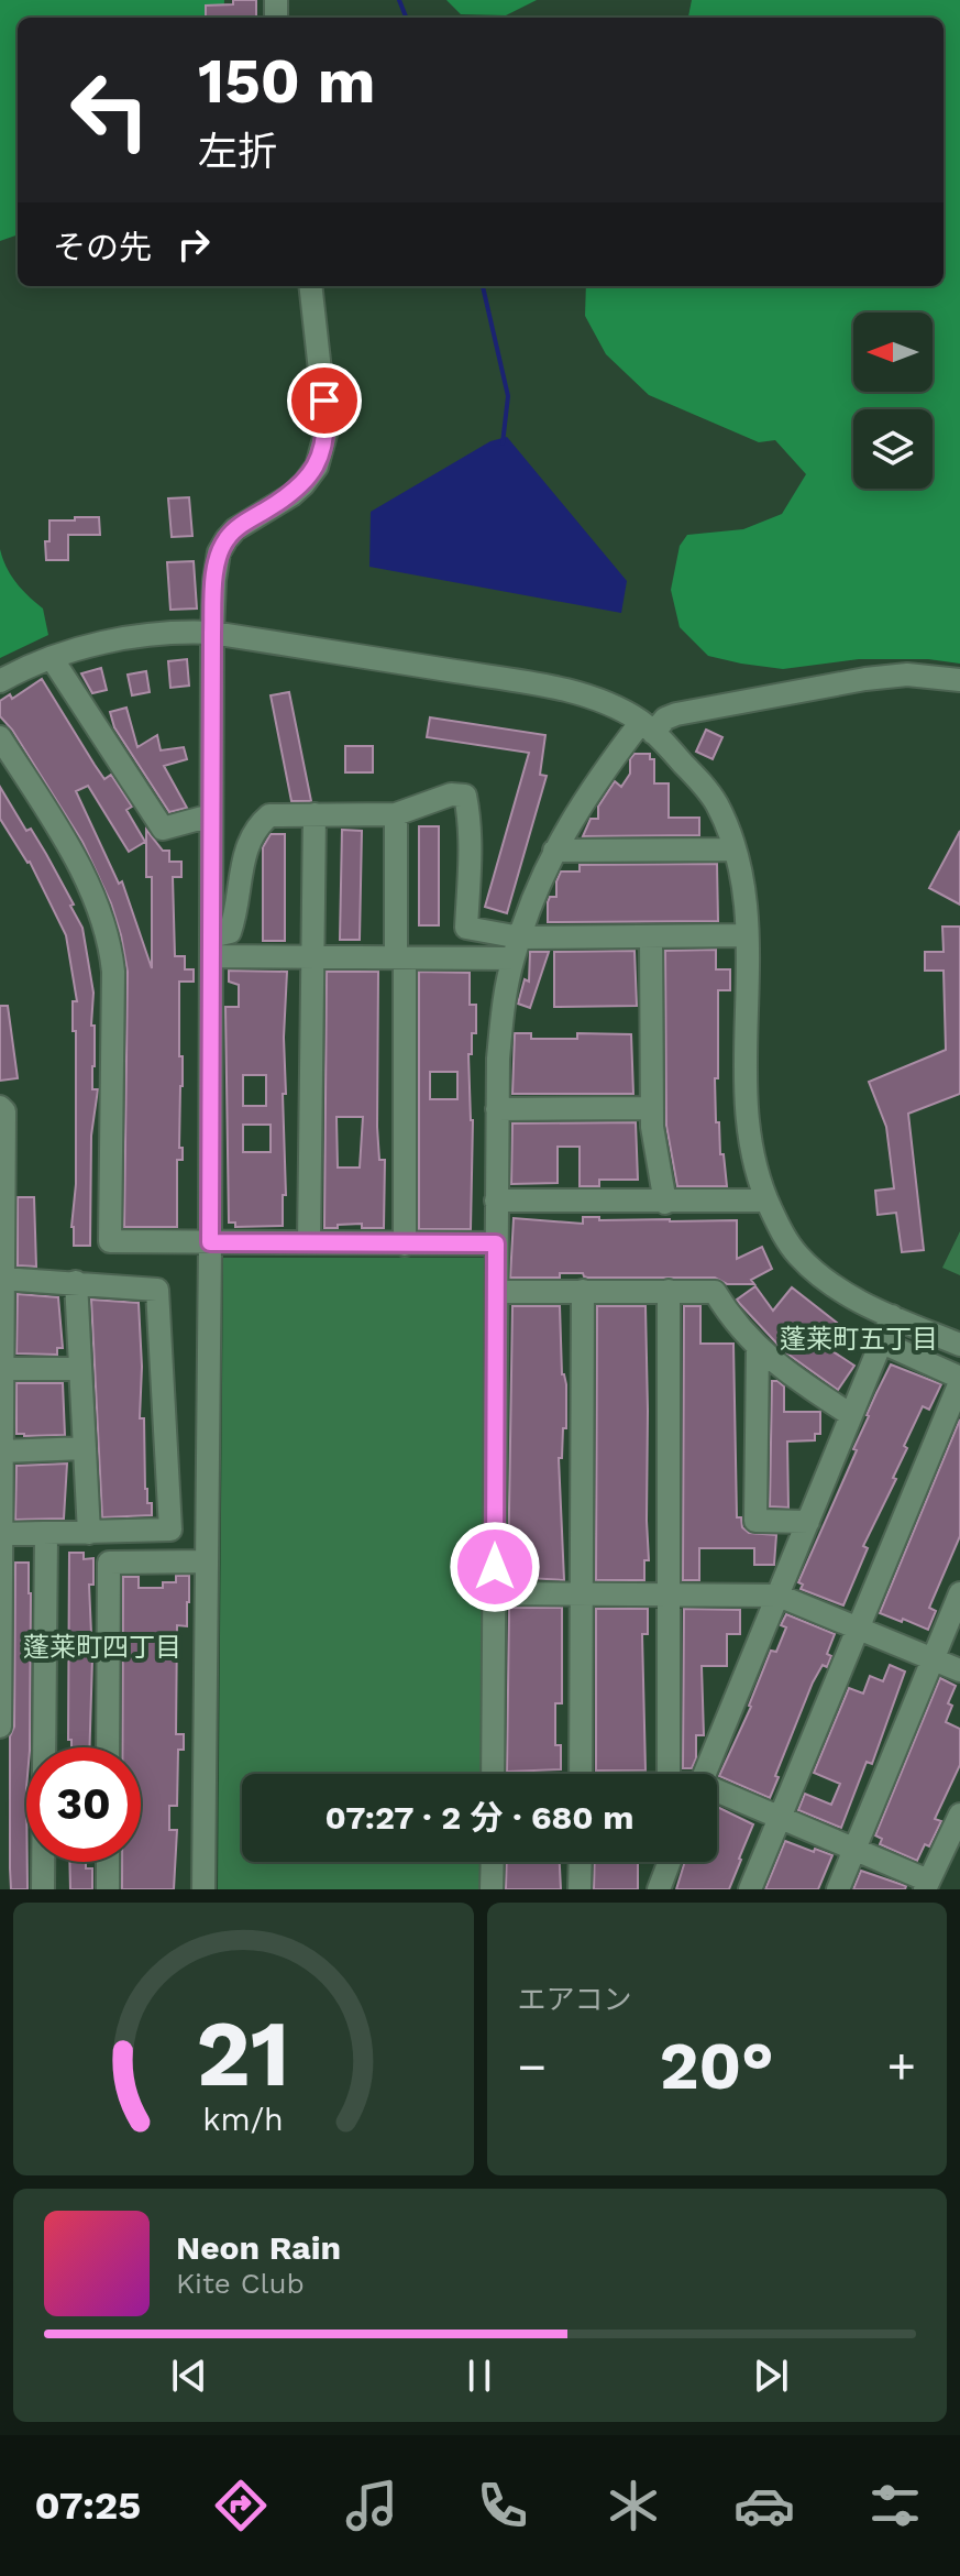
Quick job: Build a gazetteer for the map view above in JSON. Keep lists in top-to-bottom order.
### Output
{
  "districts": ["蓬莱町五丁目", "蓬莱町四丁目"],
  "north": "left",
  "page": {
    "turn": ["150 m", "左折"],
    "then": "その先",
    "limit": "30",
    "trip": "07:27 · 2 分 · 680 m",
    "tile": "エアコン",
    "heat": ["−", "20°", "+"],
    "song": ["Neon Rain", "Kite Club"],
    "tabs": "07:25",
    "gauge": ["21", "km/h"]
  }
}
